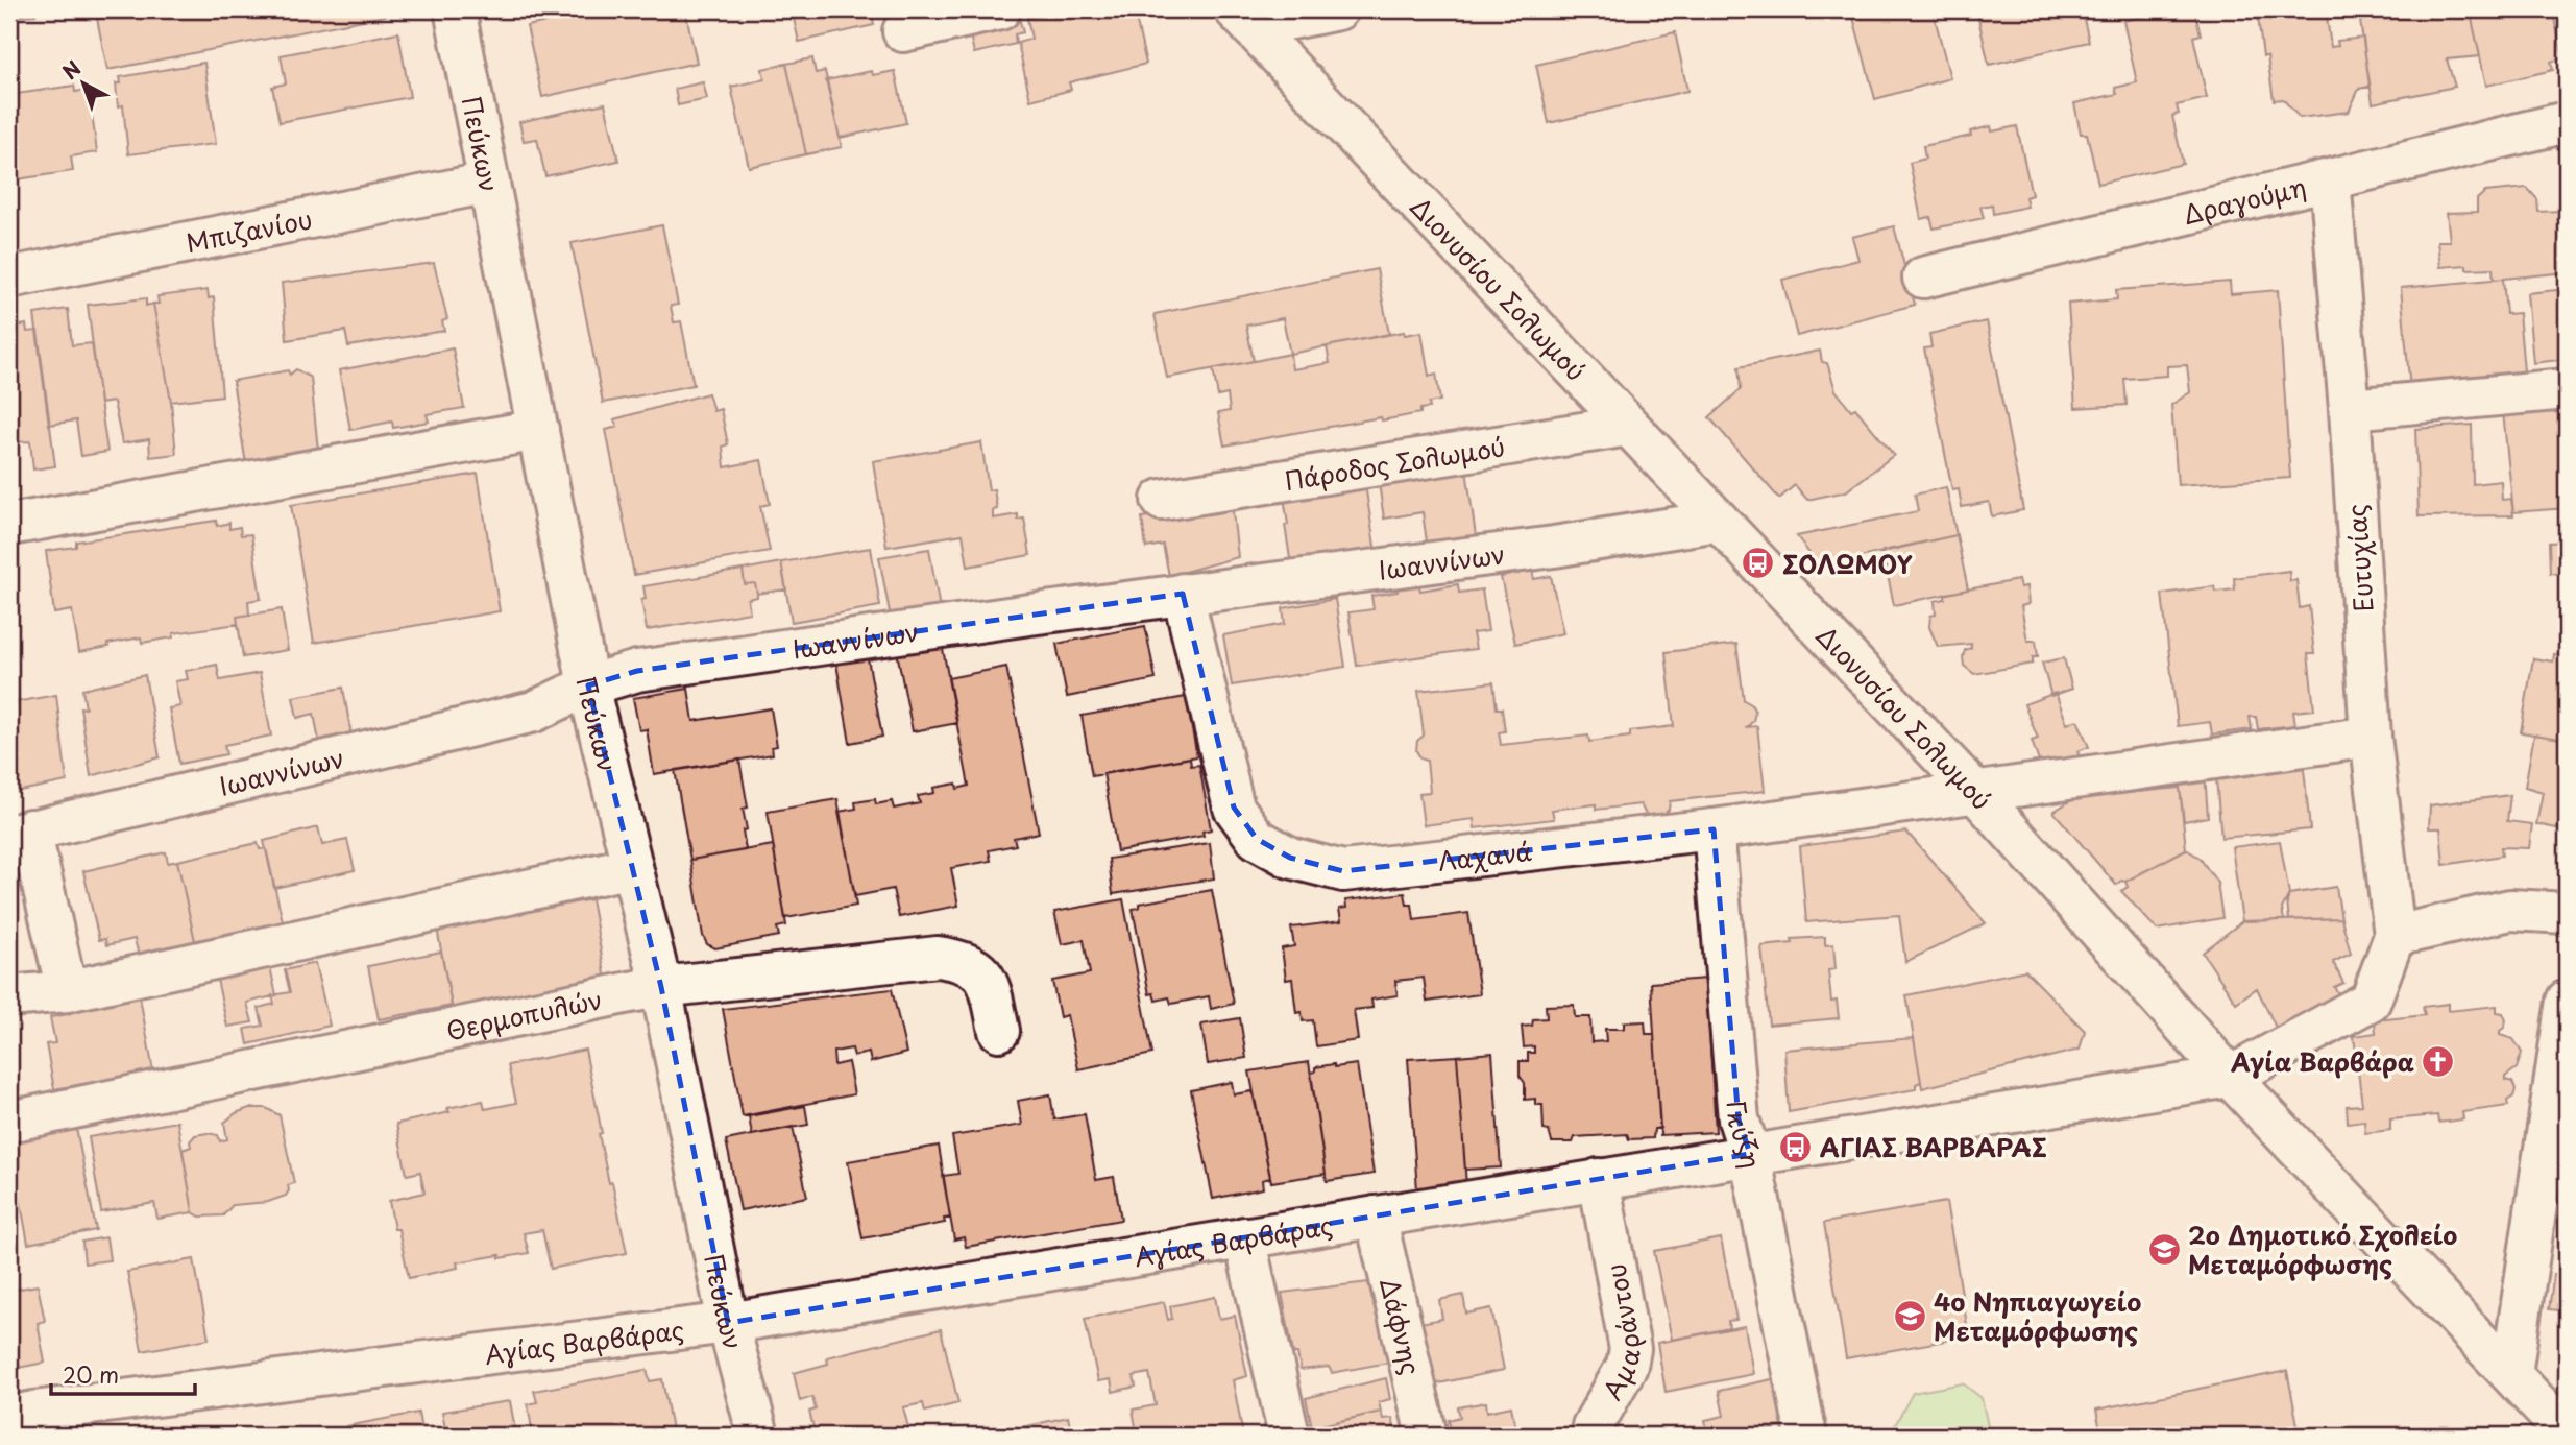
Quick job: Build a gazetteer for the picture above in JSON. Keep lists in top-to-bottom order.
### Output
{
  "streets": {
    "street": [
      "Πεύκων",
      "Δραγούμη",
      "Μπιζανίου",
      "Διονυσίου Σολωμού",
      "Πάροδος Σολωμού",
      "Ευτυχίας",
      "Ιωαννίνων",
      "Λαχανά",
      "Θερμοπυλών",
      "Γκύζη",
      "Αγίας Βαρβάρας",
      "Δάφνης",
      "Αμαράντου"
    ]
  },
  "crossings": [
    ["Πεύκων", "Μπιζανίου"],
    ["Πεύκων", "Ιωαννίνων"],
    ["Πεύκων", "Θερμοπυλών"],
    ["Πεύκων", "Αγίας Βαρβάρας"],
    ["Δραγούμη", "Ευτυχίας"],
    ["Διονυσίου Σολωμού", "Πάροδος Σολωμού"],
    ["Διονυσίου Σολωμού", "Ιωαννίνων"],
    ["Διονυσίου Σολωμού", "Λαχανά"],
    ["Διονυσίου Σολωμού", "Αγίας Βαρβάρας"],
    ["Ευτυχίας", "Λαχανά"],
    ["Ευτυχίας", "Αγίας Βαρβάρας"],
    ["Ιωαννίνων", "Λαχανά"],
    ["Λαχανά", "Γκύζη"],
    ["Γκύζη", "Αγίας Βαρβάρας"],
    ["Αγίας Βαρβάρας", "Δάφνης"],
    ["Αγίας Βαρβάρας", "Αμαράντου"]
  ],
  "places": {
    "bus stop": ["ΣΟΛΩΜΟΥ", "ΑΓΙΑΣ ΒΑΡΒΑΡΑΣ"],
    "church": ["Αγία Βαρβάρα"],
    "school or university": ["2ο Δημοτικό Σχολείο Μεταμόρφωσης", "4ο Νηπιαγωγείο Μεταμόρφωσης"]
  },
  "scale_bar": "20 m",
  "north": "top left"
}
